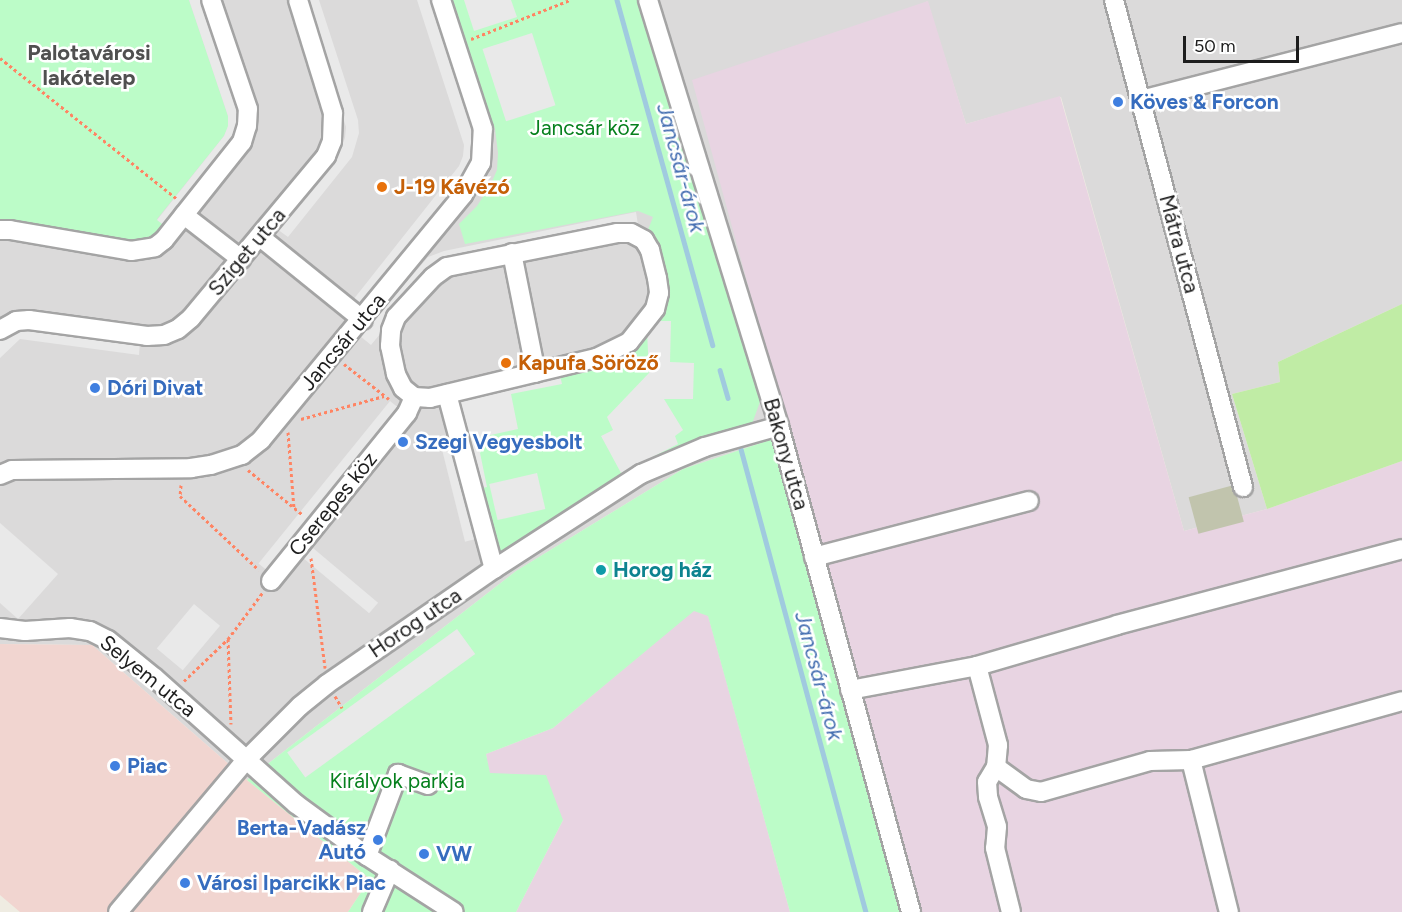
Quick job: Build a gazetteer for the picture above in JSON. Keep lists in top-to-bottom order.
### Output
{
  "streets": {
    "street": [
      "Mátra utca",
      "Sziget utca",
      "Jancsár utca",
      "Bakony utca",
      "Cserepes köz",
      "Horog utca",
      "Selyem utca"
    ]
  },
  "crossings": [
    ["Bakony utca", "Horog utca"],
    ["Horog utca", "Selyem utca"]
  ],
  "districts": ["Palotavárosi lakótelep"],
  "water": ["Jancsár-árok"],
  "parks": ["Jancsár köz", "Királyok parkja"],
  "places": [
    "Köves & Forcon",
    "J-19 Kávézó",
    "Kapufa Söröző",
    "Dóri Divat",
    "Szegi Vegyesbolt",
    "Horog ház",
    "Piac",
    "Berta-Vadász Autó",
    "VW",
    "Városi Iparcikk Piac"
  ],
  "scale_bar": "50 m"
}
